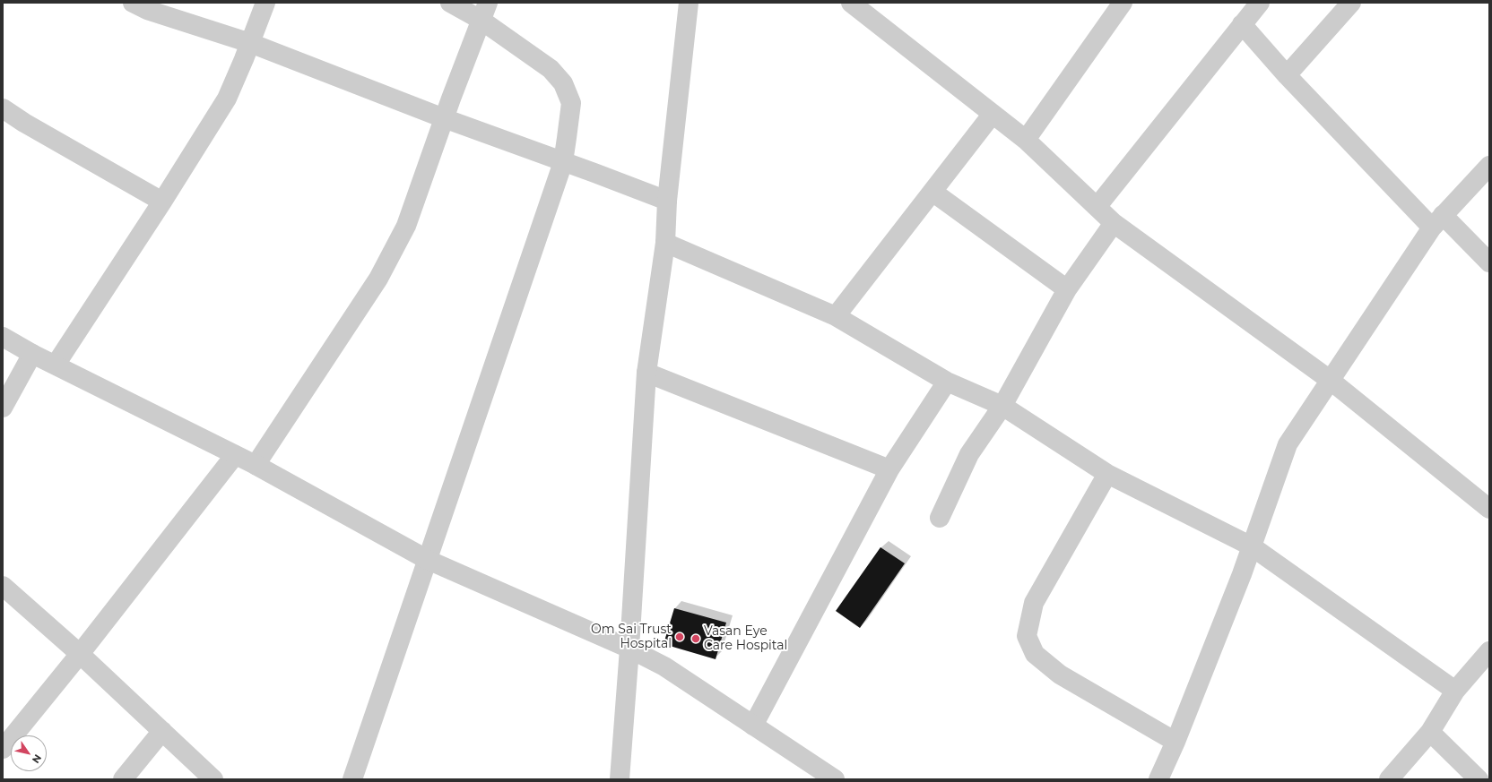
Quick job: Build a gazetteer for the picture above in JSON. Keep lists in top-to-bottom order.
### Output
{
  "places": ["Om Sai Trust Hospital", "Vasan Eye Care Hospital"],
  "north": "bottom right"
}
